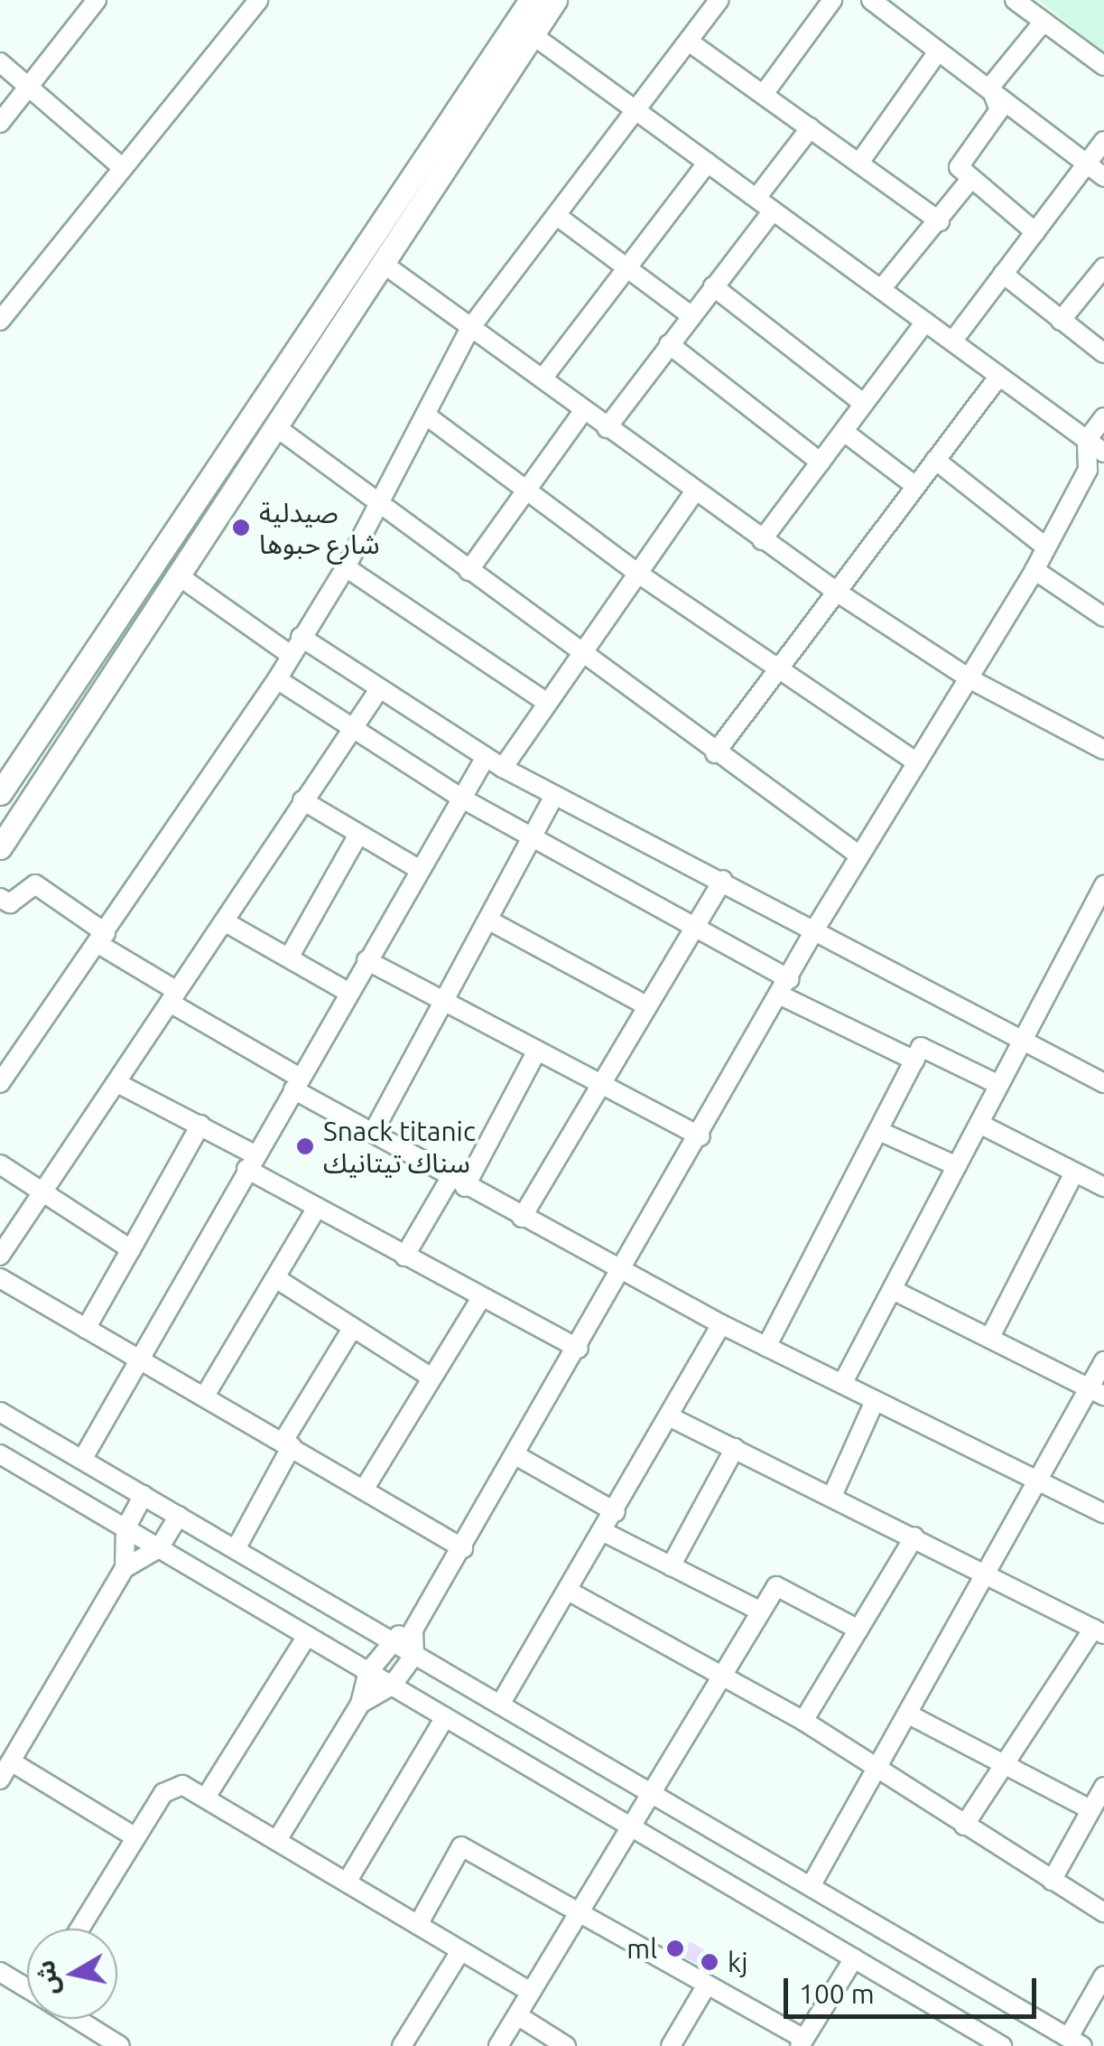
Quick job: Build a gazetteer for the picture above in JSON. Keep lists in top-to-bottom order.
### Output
{
  "places": [
    "صيدلية شارع حبوها",
    "Snack titanic سناك تيتانيك",
    "ml",
    "kj"
  ],
  "scale_bar": "100 m",
  "north": "left"
}
